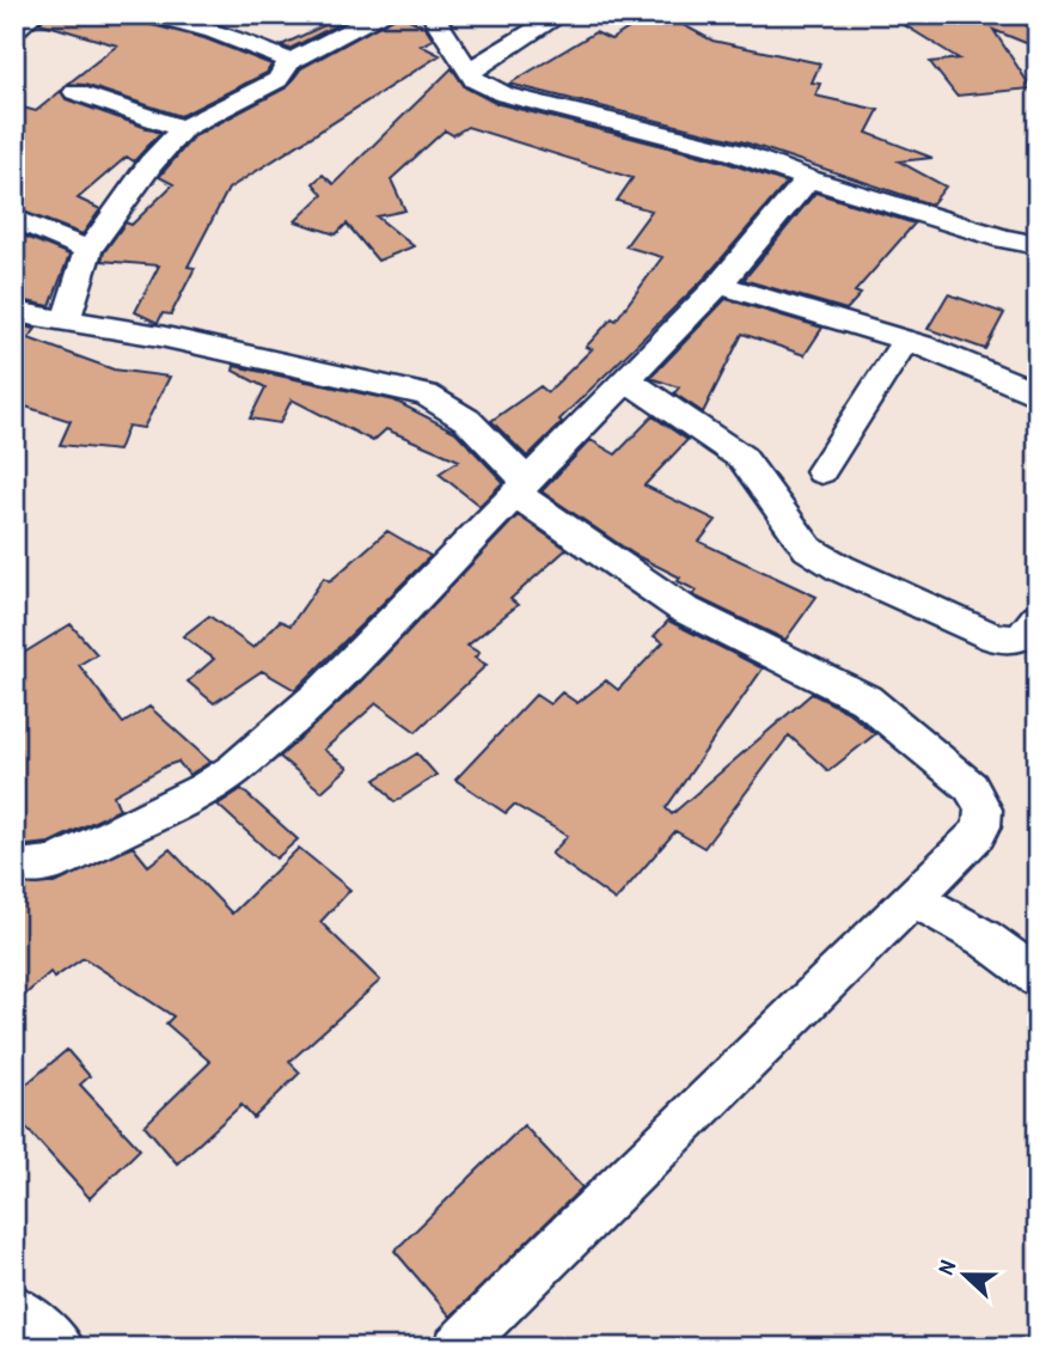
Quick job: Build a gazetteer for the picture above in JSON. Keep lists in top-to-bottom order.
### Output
{
  "north": "left"
}
